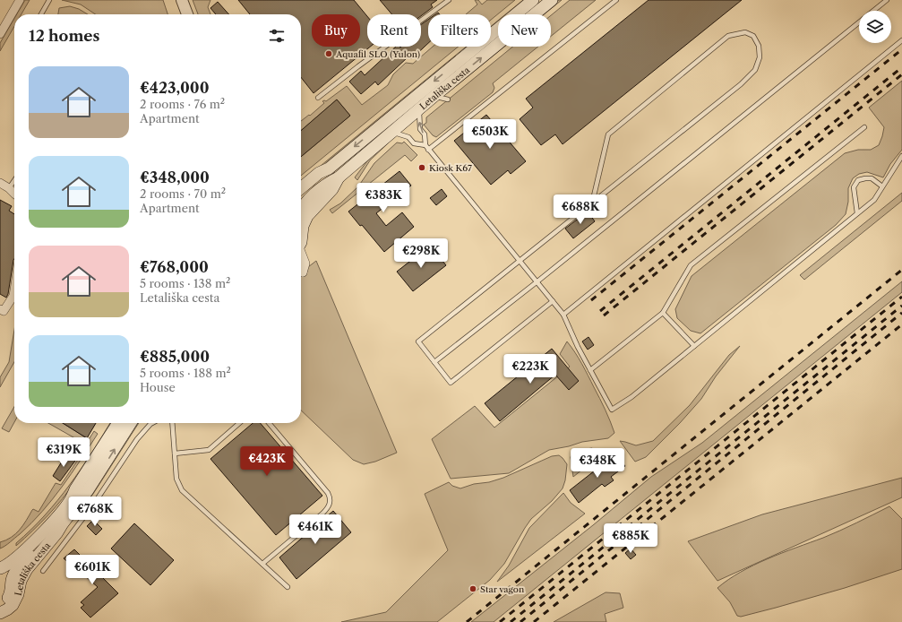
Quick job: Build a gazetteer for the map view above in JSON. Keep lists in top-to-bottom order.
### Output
{
  "streets": {
    "main road": ["Letališka cesta"]
  },
  "places": ["Aquafil SLO (Yulon)", "Kiosk K67", "Star vagon"],
  "page": {
    "chip": [
      "Buy",
      "Rent",
      "Filters",
      "New"
    ],
    "heading": "12 homes",
    "list": [
      {
        "name": "€423,000",
        "note": "2 rooms · 76 m² · Apartment"
      },
      {
        "name": "€348,000",
        "note": "2 rooms · 70 m² · Apartment"
      },
      {
        "name": "€768,000",
        "note": "5 rooms · 138 m² · Letališka cesta"
      },
      {
        "name": "€885,000",
        "note": "5 rooms · 188 m² · House"
      }
    ],
    "price": [
      "€503K",
      "€383K",
      "€688K",
      "€298K",
      "€223K",
      "€319K",
      "€423K",
      "€348K",
      "€768K",
      "€461K",
      "€885K",
      "€601K"
    ]
  }
}
